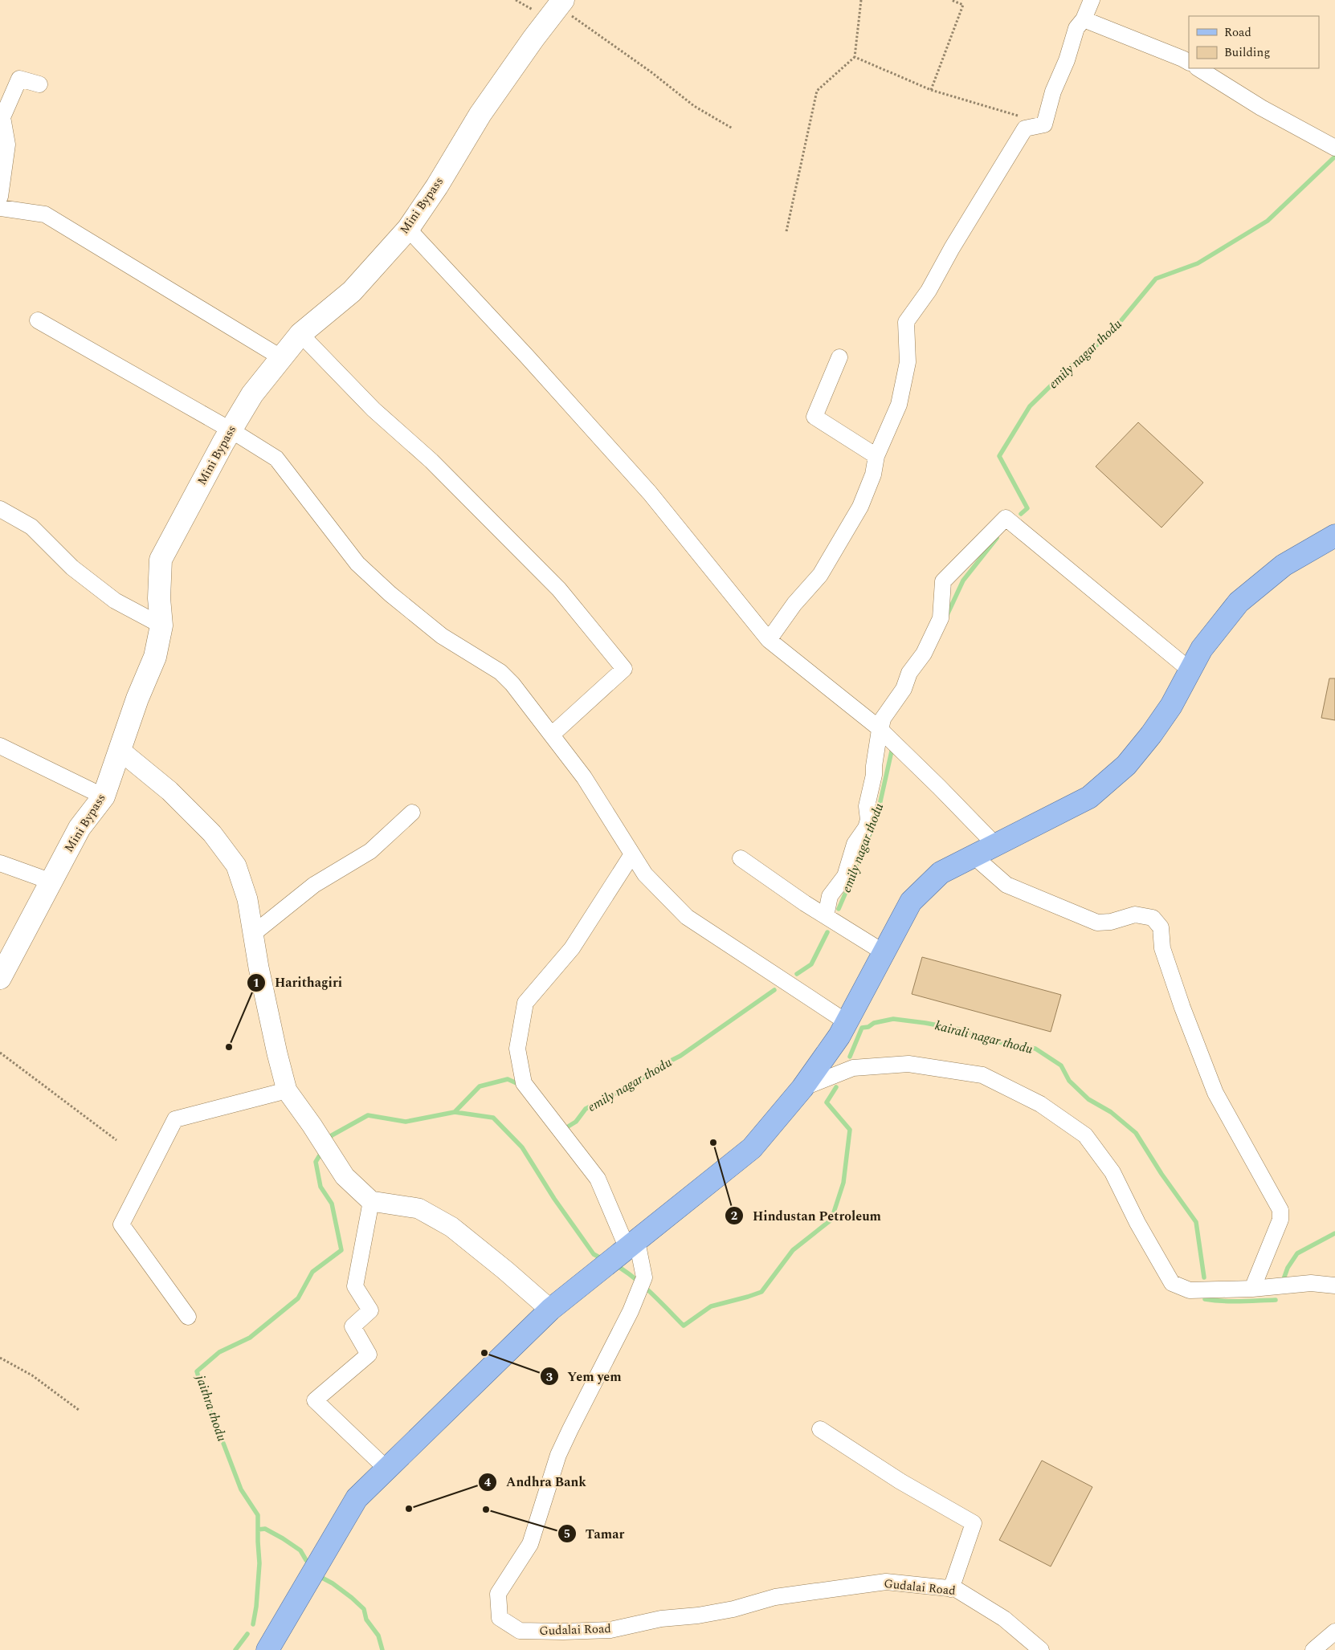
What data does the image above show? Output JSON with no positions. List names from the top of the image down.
{
  "streets": {
    "main road": ["Mini Bypass"],
    "street": ["Gudalai Road"]
  },
  "water": ["emily nagar thodu", "kairali nagar thodu", "jaithra thodu"],
  "places": [
    "Harithagiri",
    "Hindustan Petroleum",
    "Yem yem",
    "Andhra Bank",
    "Tamar"
  ],
  "legend": ["Road", "Building"]
}
